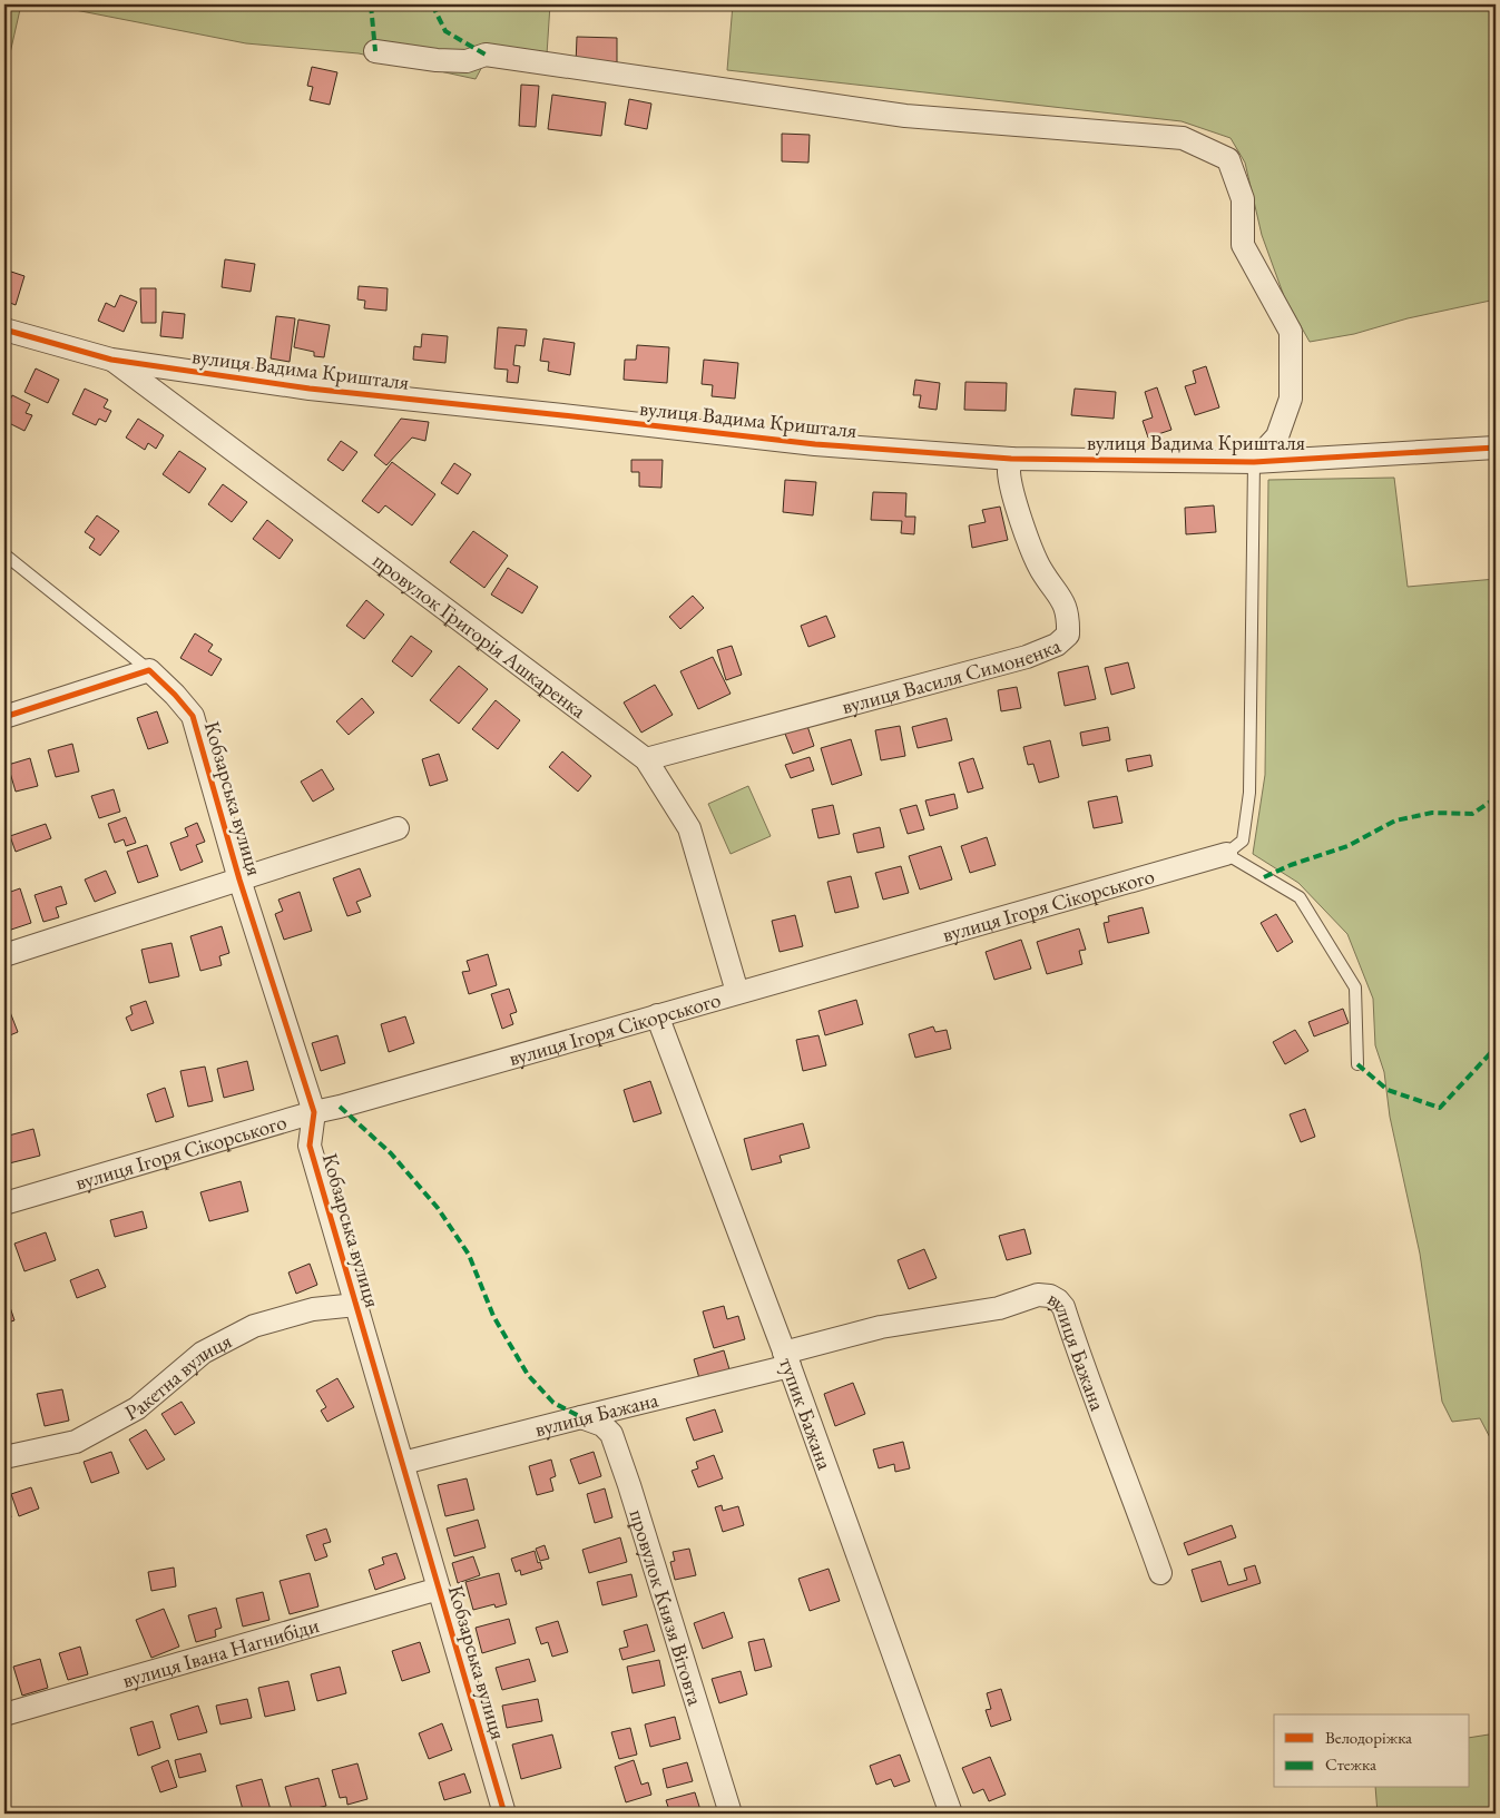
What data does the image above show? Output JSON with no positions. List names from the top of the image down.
{
  "streets": {
    "street": [
      "вулиця Вадима Кришталя",
      "провулок Григорія Ашкаренка",
      "вулиця Василя Симоненка",
      "Кобзарська вулиця",
      "вулиця Ігоря Сікорського",
      "вулиця Бажана",
      "Ракетна вулиця",
      "тупик Бажана",
      "провулок Князя Вітовта",
      "вулиця Івана Нагнибіди"
    ]
  },
  "crossings": [
    ["вулиця Вадима Кришталя", "провулок Григорія Ашкаренка"],
    ["вулиця Вадима Кришталя", "вулиця Василя Симоненка"],
    ["провулок Григорія Ашкаренка", "вулиця Василя Симоненка"],
    ["провулок Григорія Ашкаренка", "вулиця Ігоря Сікорського"],
    ["Кобзарська вулиця", "вулиця Ігоря Сікорського"],
    ["Кобзарська вулиця", "вулиця Бажана"],
    ["Кобзарська вулиця", "Ракетна вулиця"],
    ["Кобзарська вулиця", "вулиця Івана Нагнибіди"],
    ["вулиця Ігоря Сікорського", "тупик Бажана"],
    ["вулиця Бажана", "тупик Бажана"],
    ["вулиця Бажана", "провулок Князя Вітовта"]
  ],
  "legend": ["Велодоріжка", "Стежка"]
}
